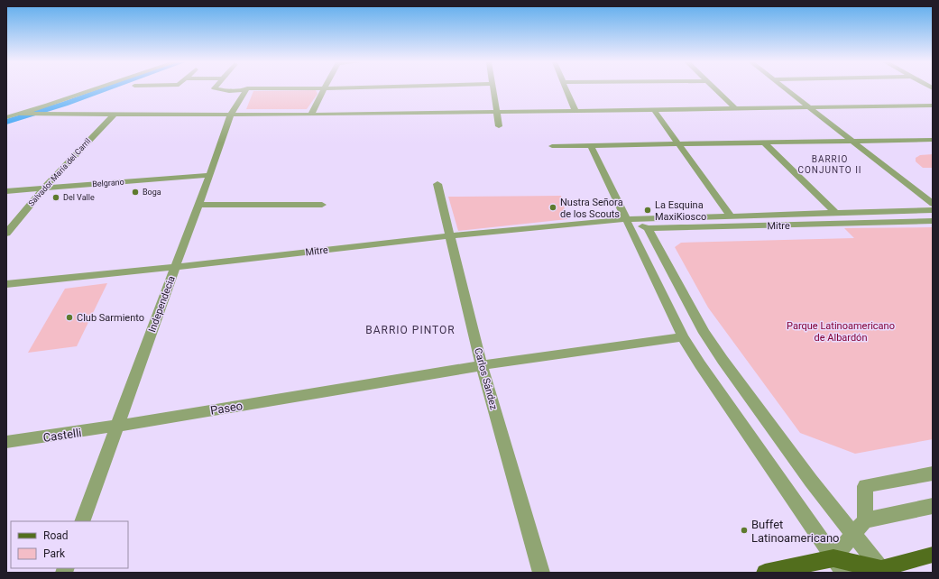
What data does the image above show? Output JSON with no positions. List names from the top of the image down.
{
  "streets": {
    "street": [
      "Salvador María del Carril",
      "Belgrano",
      "Mitre",
      "Independecia",
      "Carlos Sández",
      "Paseo",
      "Castelli"
    ]
  },
  "crossings": [
    ["Salvador María del Carril", "Belgrano"],
    ["Belgrano", "Independecia"],
    ["Mitre", "Independecia"],
    ["Mitre", "Carlos Sández"],
    ["Independecia", "Paseo"],
    ["Independecia", "Castelli"],
    ["Carlos Sández", "Paseo"],
    ["Paseo", "Castelli"]
  ],
  "districts": ["BARRIO CONJUNTO II", "BARRIO PINTOR"],
  "parks": ["Parque Latinoamericano de Albardón"],
  "places": [
    "Boga",
    "Del Valle",
    "Nustra Señora de los Scouts",
    "La Esquina MaxiKiosco",
    "Club Sarmiento",
    "Buffet Latinoamericano"
  ],
  "legend": ["Road", "Park"]
}
